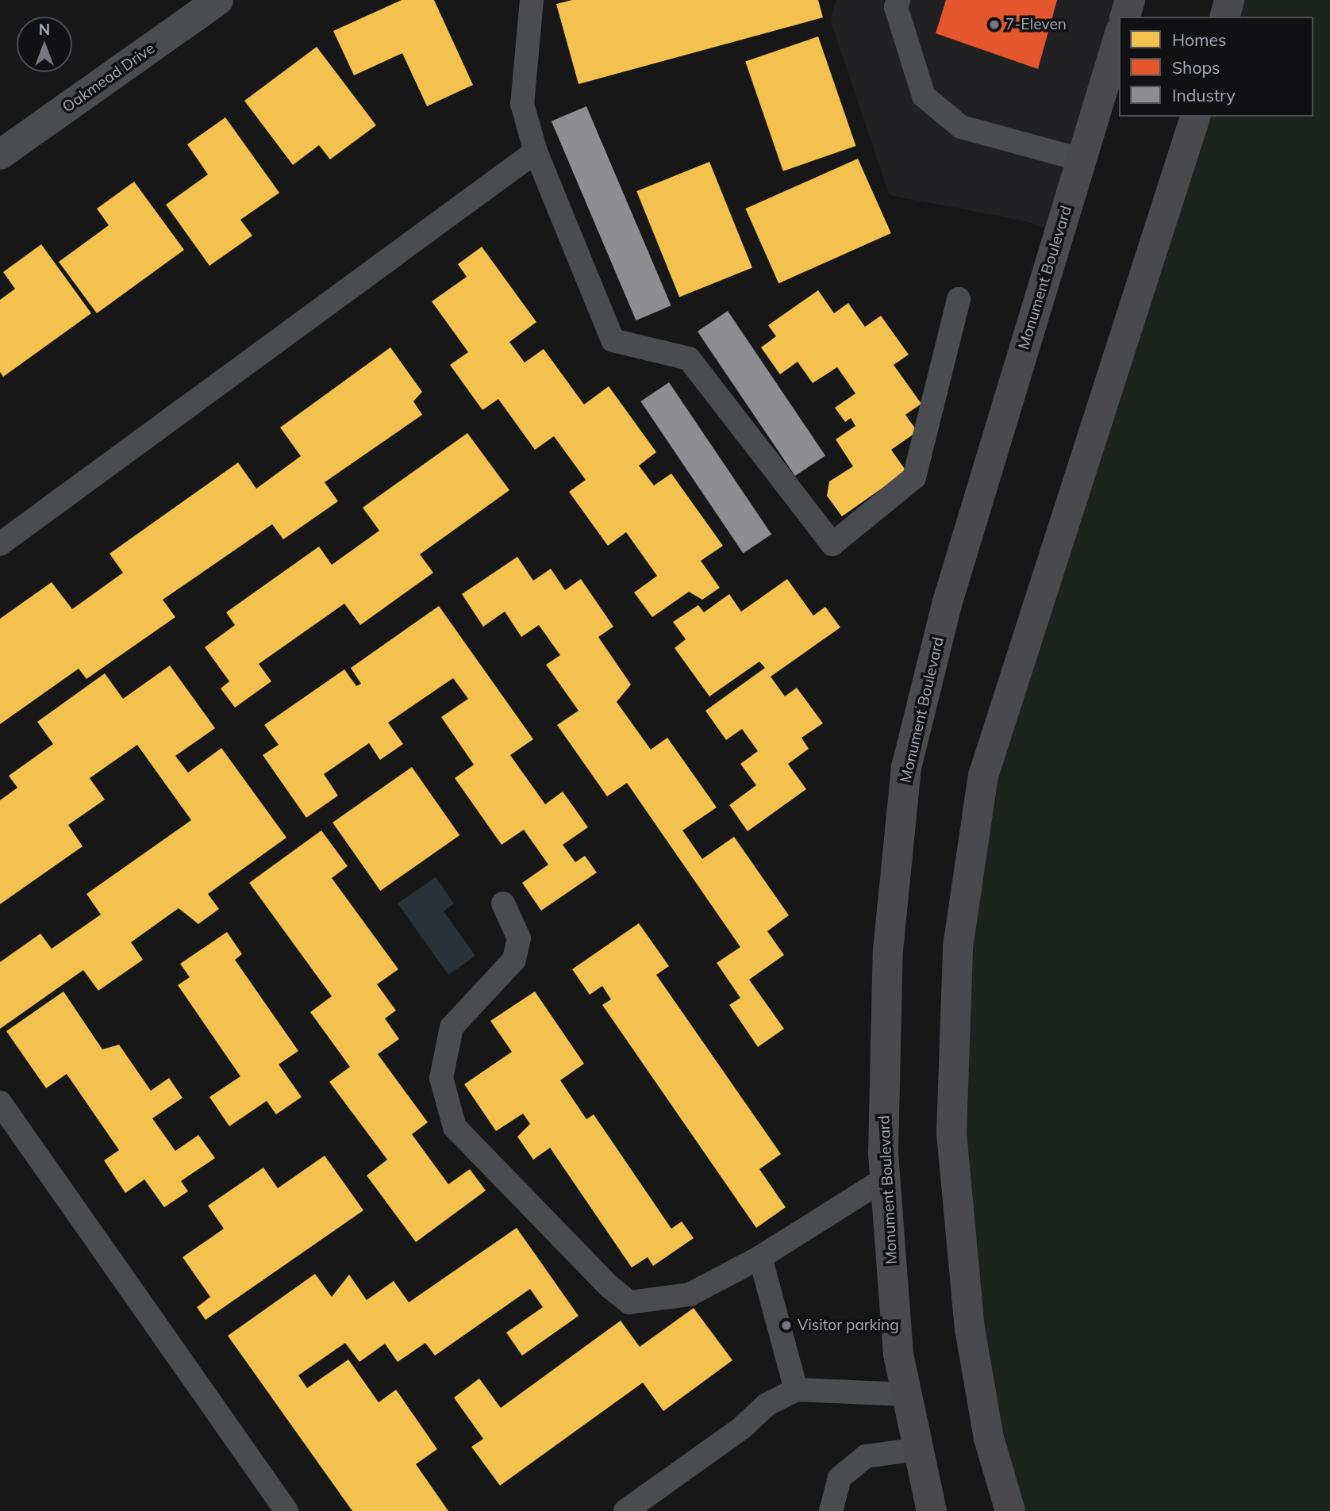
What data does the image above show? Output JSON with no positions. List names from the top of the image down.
{
  "streets": {
    "main road": ["Monument Boulevard"],
    "street": ["Oakmead Drive"]
  },
  "places": ["7-Eleven", "Visitor parking"],
  "legend": ["Homes", "Shops", "Industry"],
  "north": "top"
}
